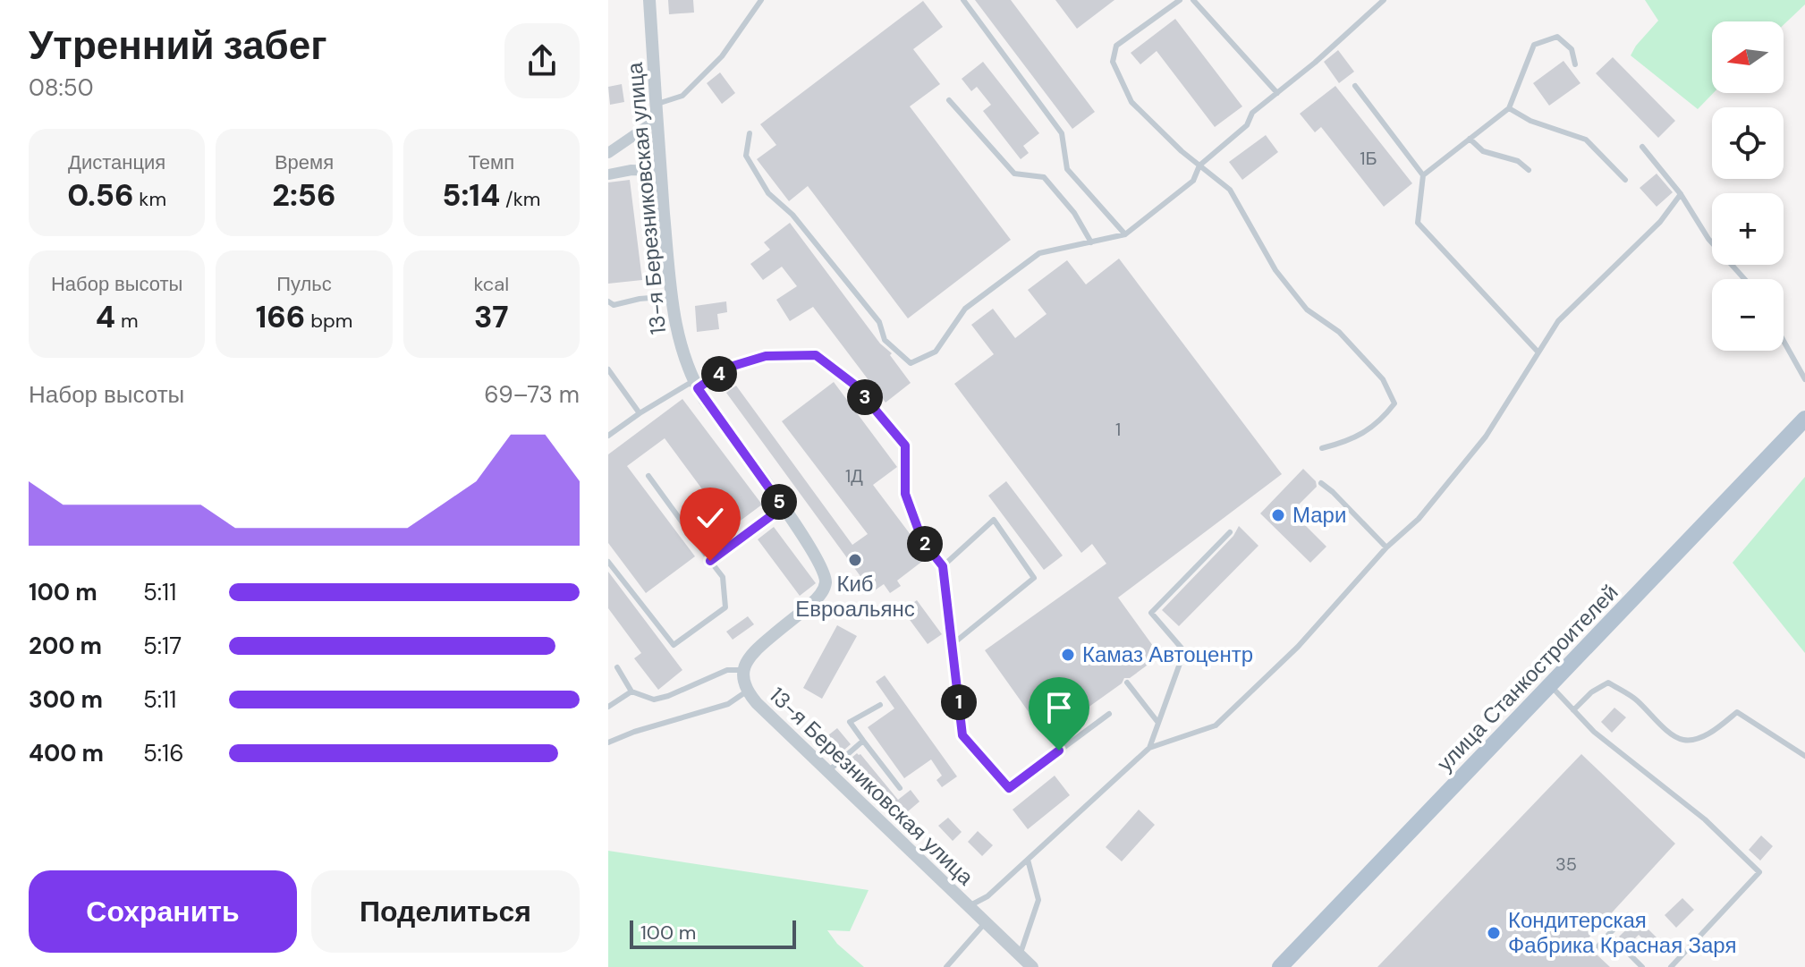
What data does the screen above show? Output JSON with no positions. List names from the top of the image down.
{
  "streets": {
    "main road": ["улица Станкостроителей"],
    "street": ["13-я Березниковская улица"]
  },
  "places": [
    "Мари",
    "Киб Евроальянс",
    "Камаз Автоцентр",
    "Кондитерская Фабрика Красная Заря"
  ],
  "house_numbers": [
    "1Б",
    "1",
    "1Д",
    "35"
  ],
  "scale_bar": "100 m",
  "north": "left",
  "page": {
    "heading": ["Утренний забег", "08:50"],
    "map_buttons": ["+", "−"],
    "stats": [
      ["Дистанция", "0.56 km"],
      ["Время", "2:56"],
      ["Темп", "5:14 /km"],
      ["Набор высоты", "4 m"],
      ["Пульс", "166 bpm"],
      ["kcal", "37"]
    ],
    "pins": [
      "4",
      "3",
      "5",
      "2",
      "1"
    ],
    "chart": ["Набор высоты", "69–73 m"],
    "list": [
      {
        "name": "100 m",
        "note": "5:11"
      },
      {
        "name": "200 m",
        "note": "5:17"
      },
      {
        "name": "300 m",
        "note": "5:11"
      },
      {
        "name": "400 m",
        "note": "5:16"
      }
    ],
    "buttons": ["Сохранить", "Поделиться"],
    "scale": "100 m"
  }
}
